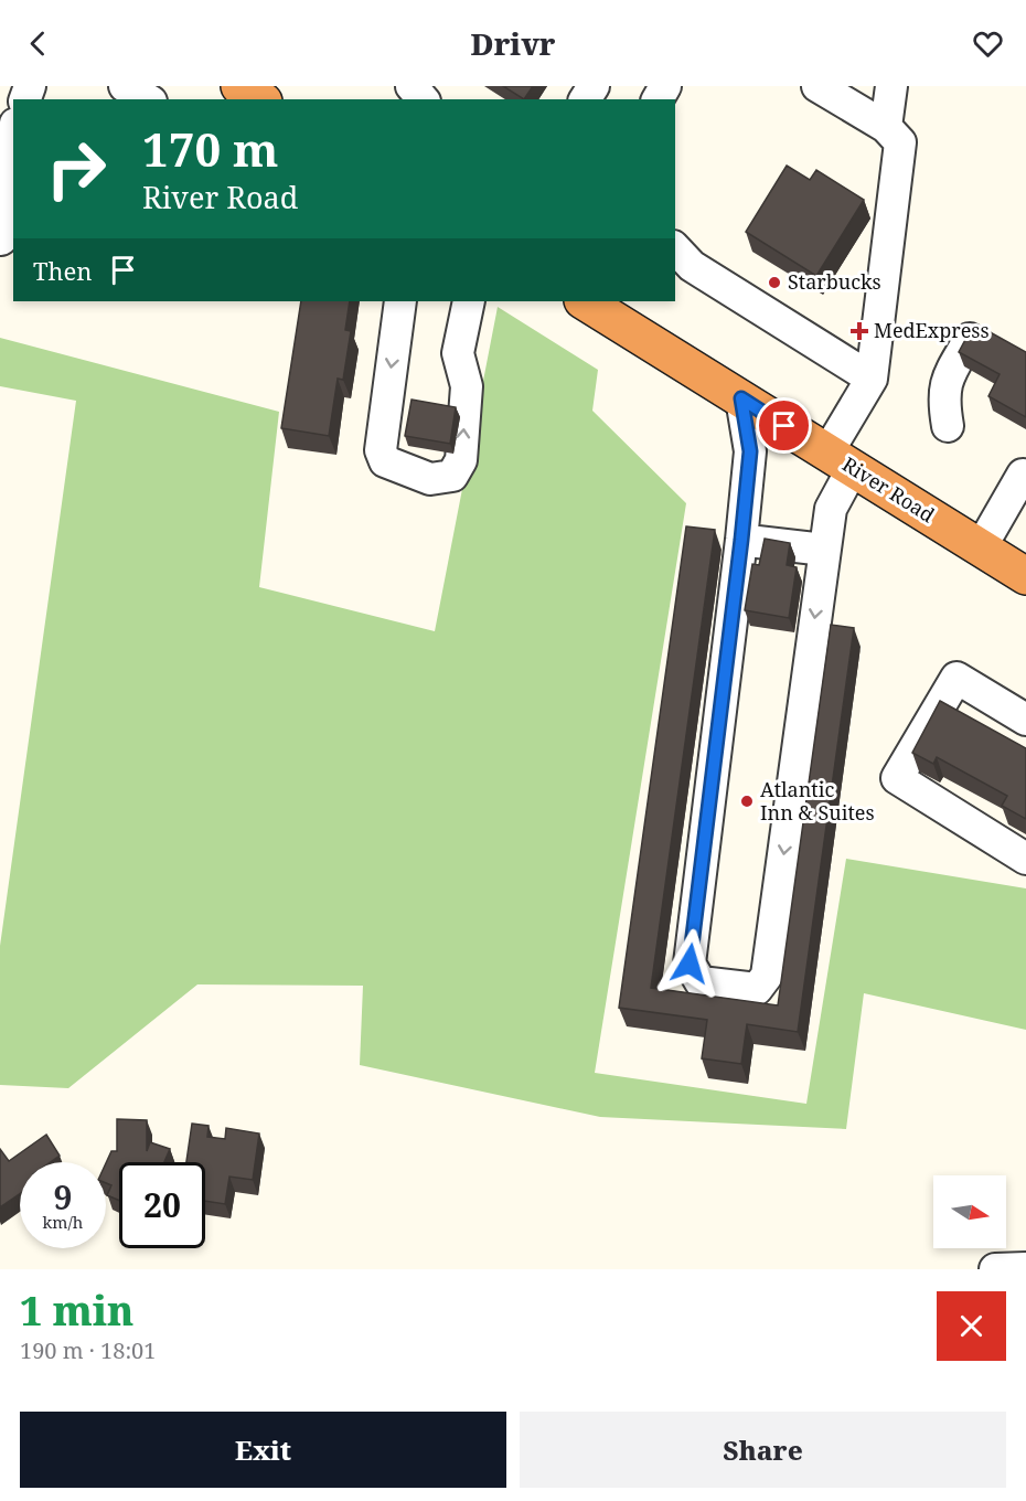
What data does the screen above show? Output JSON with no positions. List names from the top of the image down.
{
  "streets": {
    "highway": ["River Road"]
  },
  "places": {
    "other": ["Starbucks", "Atlantic Inn & Suites"],
    "health": ["MedExpress"]
  },
  "north": "right",
  "page": {
    "header": "Drivr",
    "turn": ["170 m", "River Road"],
    "then": "Then",
    "speed": "9 km/h",
    "limit": "20",
    "heading": ["1 min", "190 m · 18:01"],
    "buttons": ["Exit", "Share"]
  }
}
